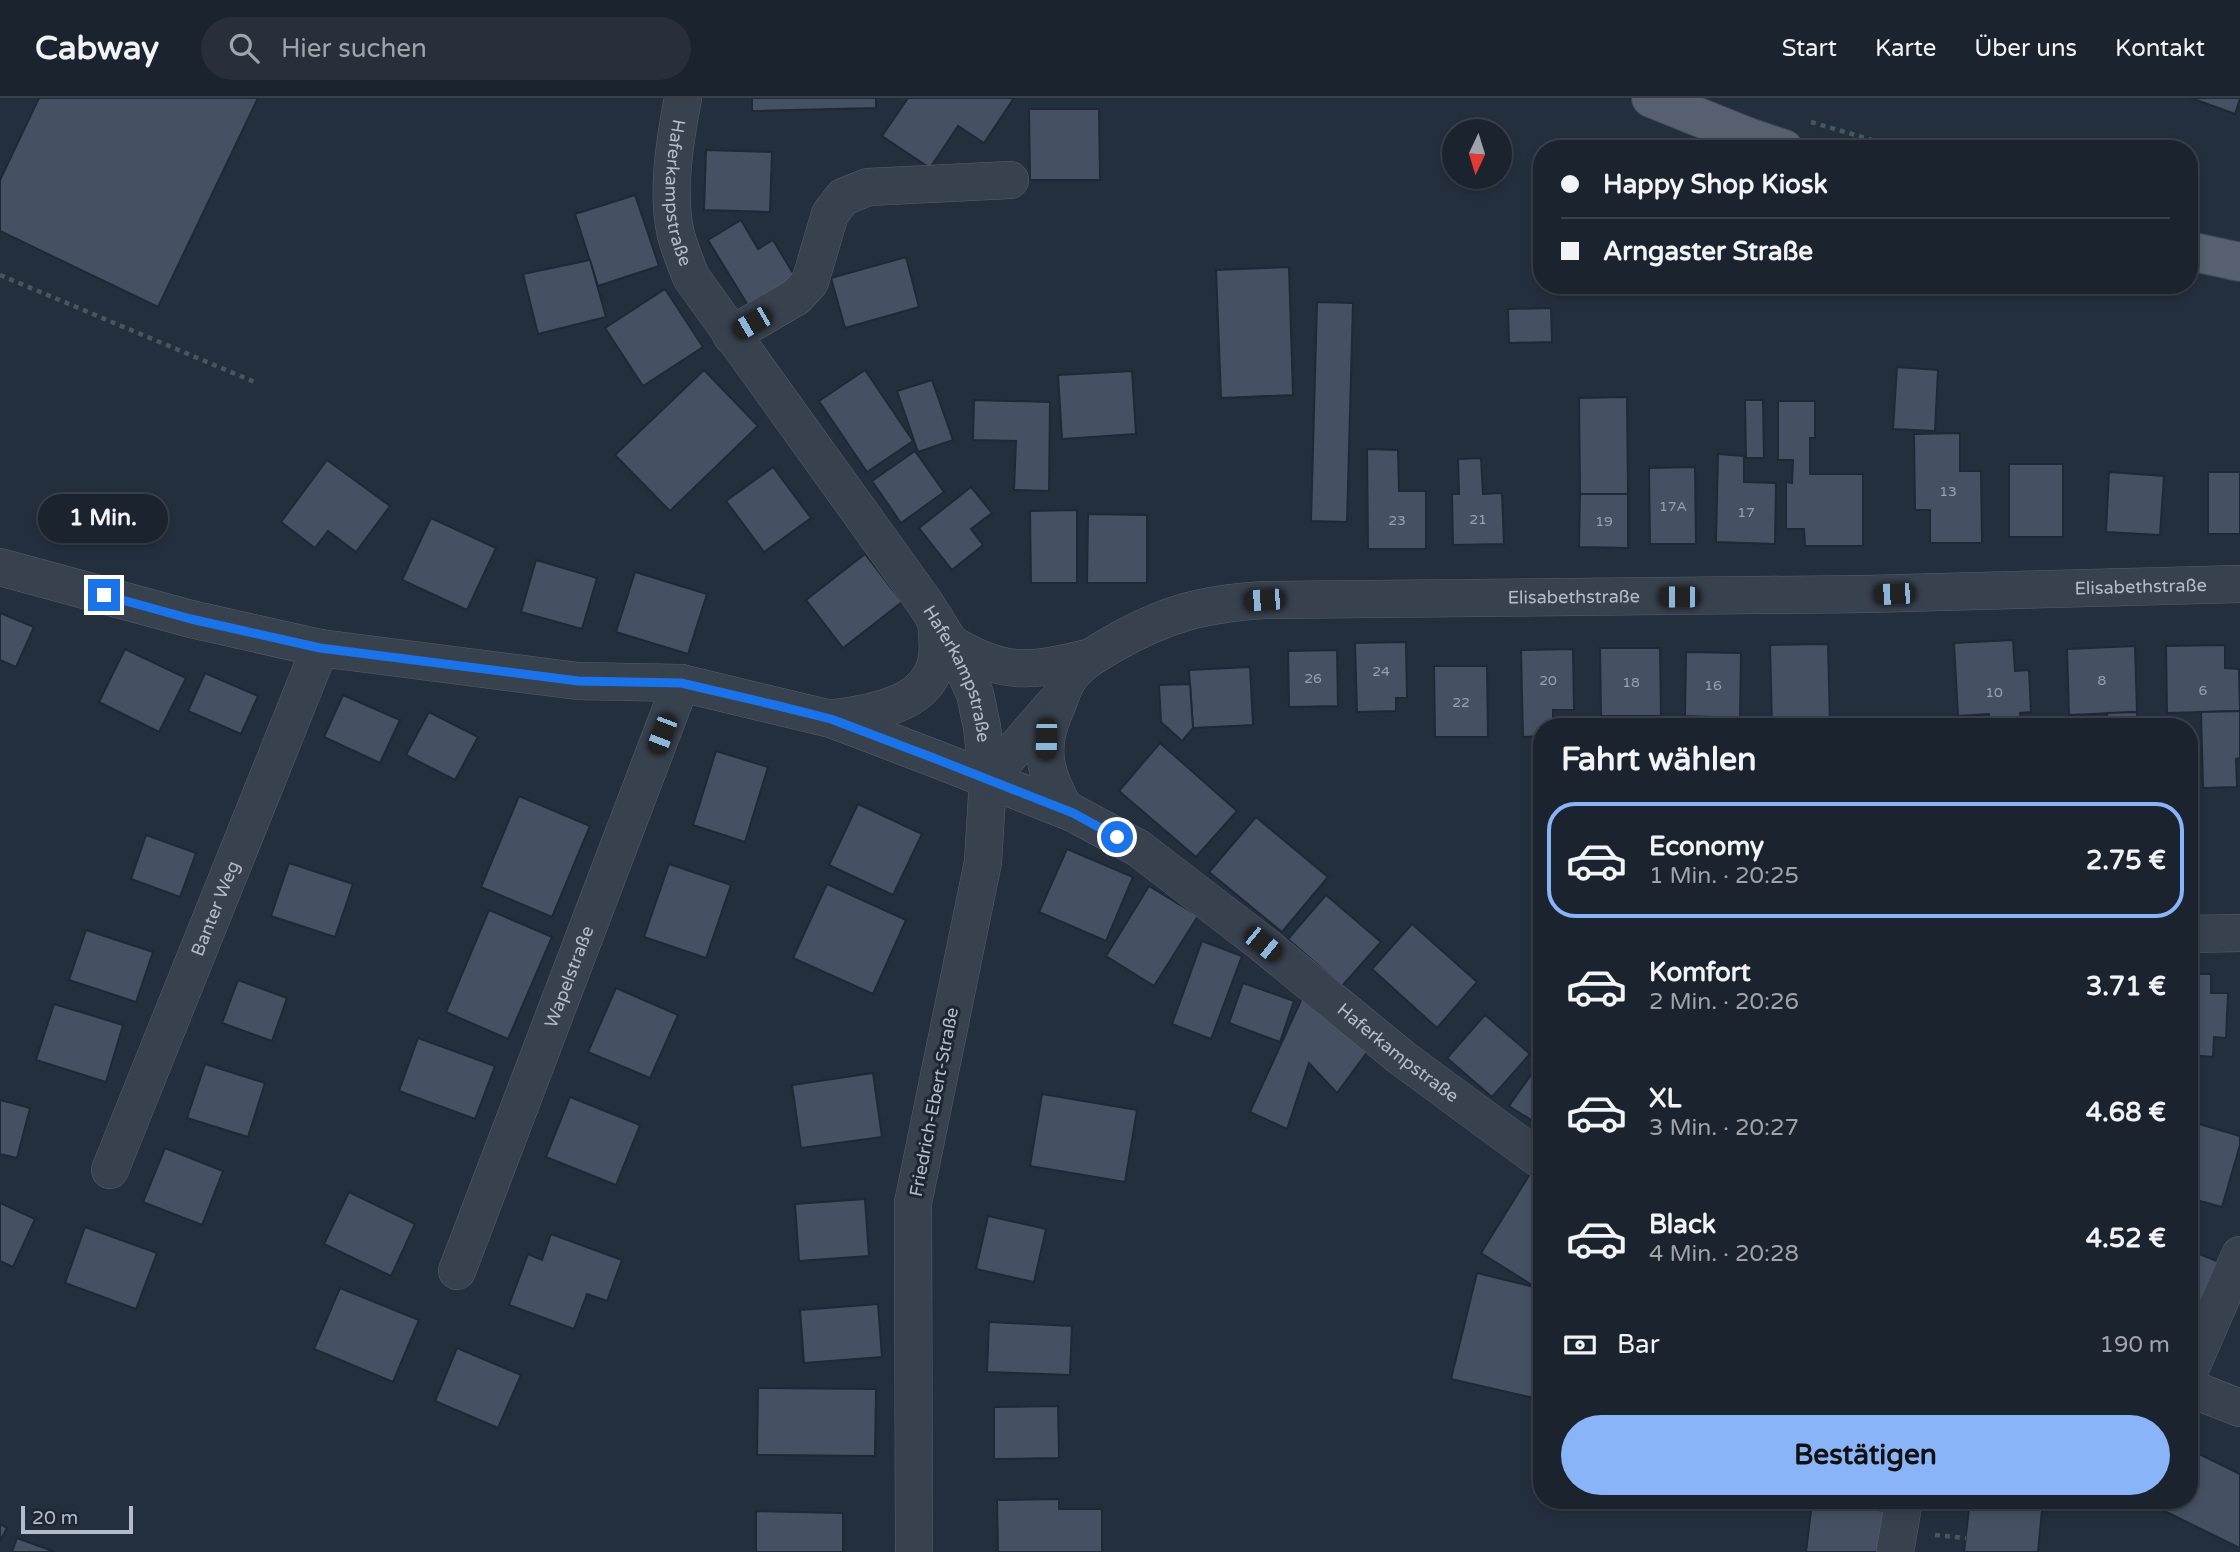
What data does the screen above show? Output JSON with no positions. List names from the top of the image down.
{
  "streets": {
    "street": [
      "Haferkampstraße",
      "Elisabethstraße",
      "Banter Weg",
      "Wapelstraße",
      "Friedrich-Ebert-Straße"
    ]
  },
  "crossings": [
    ["Haferkampstraße", "Friedrich-Ebert-Straße"]
  ],
  "house_numbers": [
    "13",
    "17A",
    "17",
    "21",
    "23",
    "19",
    "24",
    "26",
    "20",
    "8",
    "18",
    "16",
    "6",
    "10",
    "22"
  ],
  "scale_bar": "20 m",
  "north": "bottom",
  "page": {
    "header": "Cabway",
    "search": "Hier suchen",
    "nav": [
      "Start",
      "Karte",
      "Über uns",
      "Kontakt"
    ],
    "banner": ["Happy Shop Kiosk", "Arngaster Straße"],
    "bubble": "1 Min.",
    "heading": "Fahrt wählen",
    "list": [
      {
        "name": "Economy",
        "note": "1 Min. · 20:25",
        "value": "2.75 €"
      },
      {
        "name": "Komfort",
        "note": "2 Min. · 20:26",
        "value": "3.71 €"
      },
      {
        "name": "XL",
        "note": "3 Min. · 20:27",
        "value": "4.68 €"
      },
      {
        "name": "Black",
        "note": "4 Min. · 20:28",
        "value": "4.52 €"
      }
    ],
    "pay": ["Bar", "190 m"],
    "buttons": "Bestätigen",
    "scale": "20 m"
  }
}
